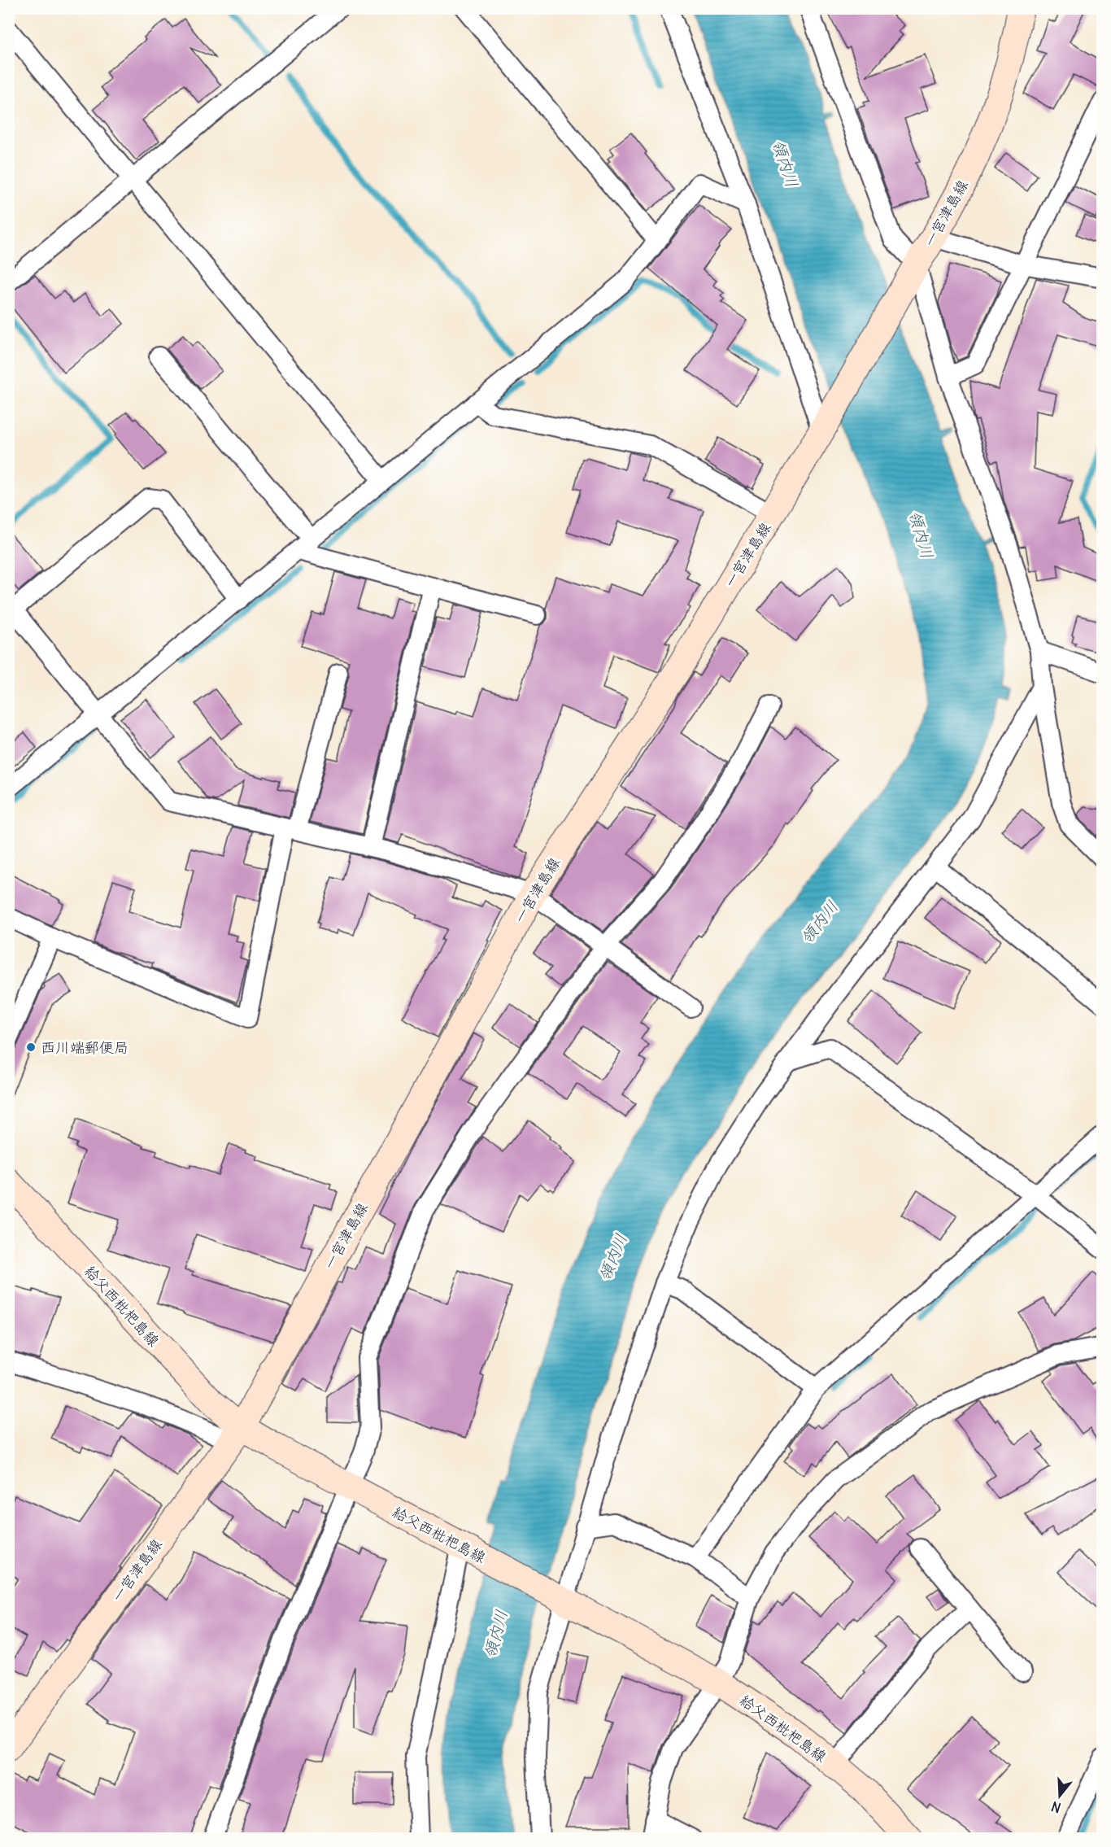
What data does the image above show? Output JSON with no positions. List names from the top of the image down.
{
  "streets": {
    "main road": ["一宮津島線", "給父西枇杷島線"]
  },
  "crossings": [
    ["一宮津島線", "給父西枇杷島線"]
  ],
  "water": ["領内川"],
  "places": ["西川端郵便局"],
  "north": "bottom"
}
